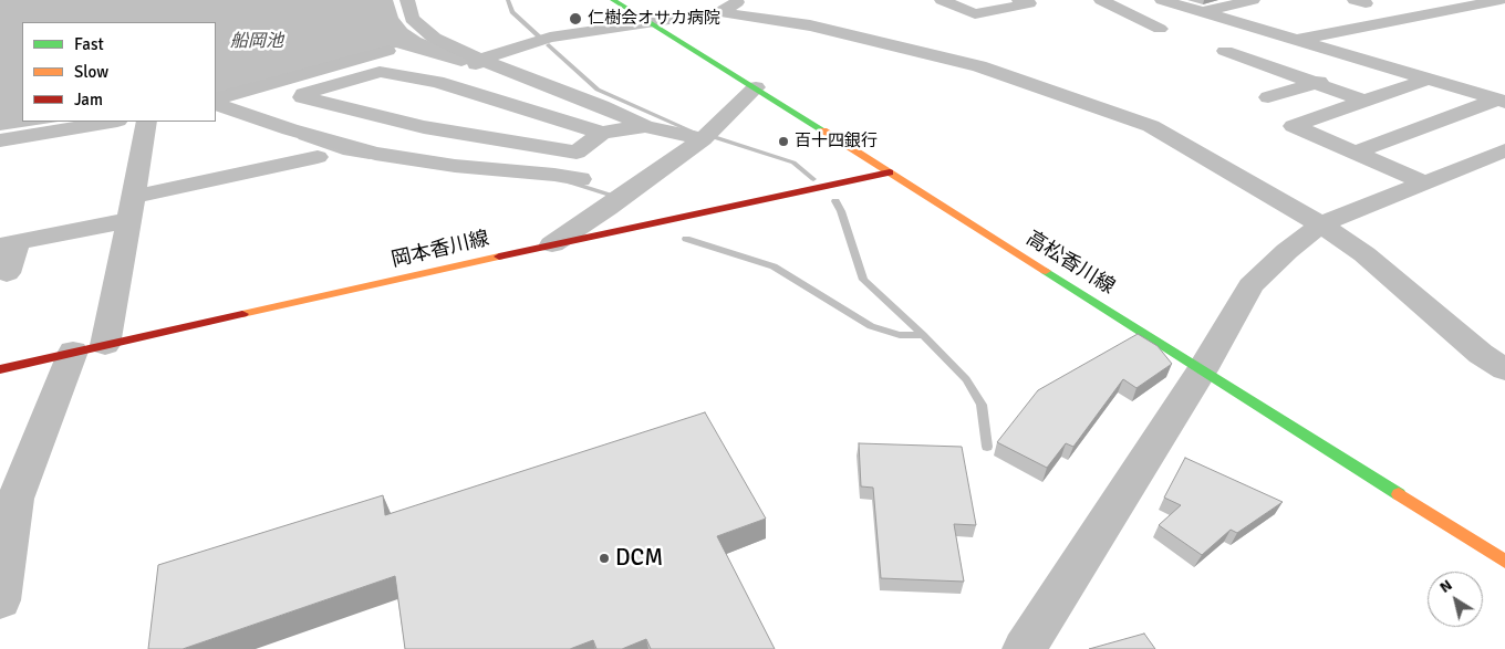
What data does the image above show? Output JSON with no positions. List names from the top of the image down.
{
  "streets": {
    "main road": ["岡本香川線", "高松香川線"]
  },
  "crossings": [
    ["岡本香川線", "高松香川線"]
  ],
  "water": ["船岡池"],
  "places": ["仁樹会オサカ病院", "百十四銀行", "DCM"],
  "legend": ["Fast", "Slow", "Jam"],
  "north": "top left"
}
